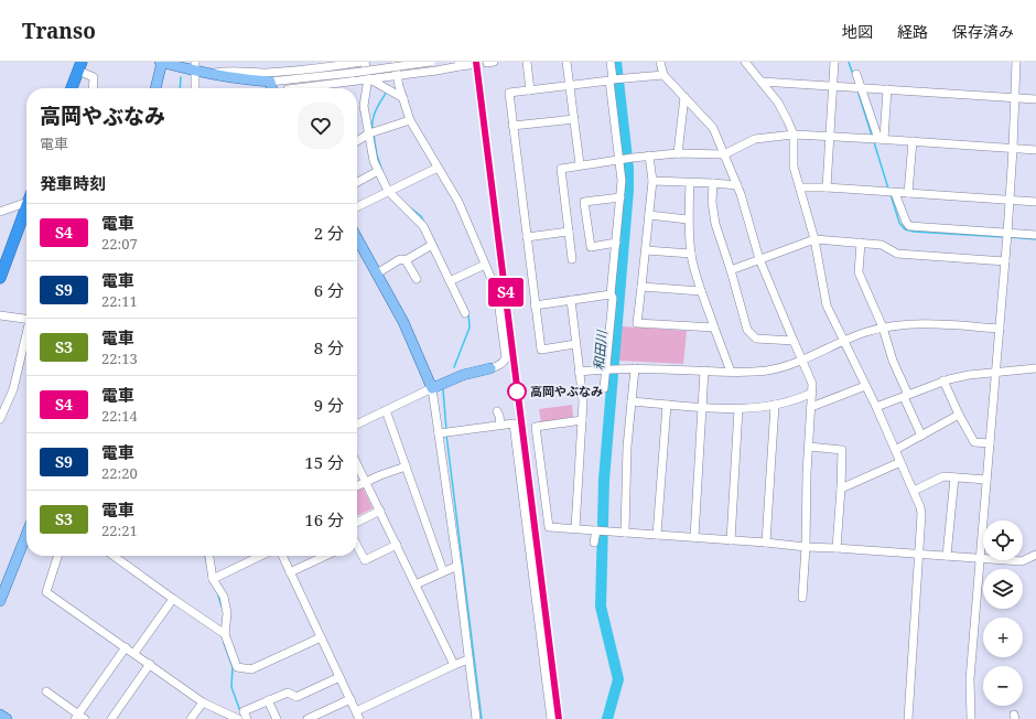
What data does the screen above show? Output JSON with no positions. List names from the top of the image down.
{
  "water": ["和田川"],
  "places": ["高岡やぶなみ"],
  "page": {
    "header": "Transo",
    "nav": ["地図", "経路", "保存済み"],
    "on_map": "S4",
    "heading": [
      ["高岡やぶなみ", "電車"],
      "発車時刻"
    ],
    "list": [
      {
        "mark": "S4",
        "name": "電車",
        "note": "22:07",
        "value": "2 分"
      },
      {
        "mark": "S9",
        "name": "電車",
        "note": "22:11",
        "value": "6 分"
      },
      {
        "mark": "S3",
        "name": "電車",
        "note": "22:13",
        "value": "8 分"
      },
      {
        "mark": "S4",
        "name": "電車",
        "note": "22:14",
        "value": "9 分"
      },
      {
        "mark": "S9",
        "name": "電車",
        "note": "22:20",
        "value": "15 分"
      },
      {
        "mark": "S3",
        "name": "電車",
        "note": "22:21",
        "value": "16 分"
      }
    ],
    "map_buttons": ["+", "−"]
  }
}
